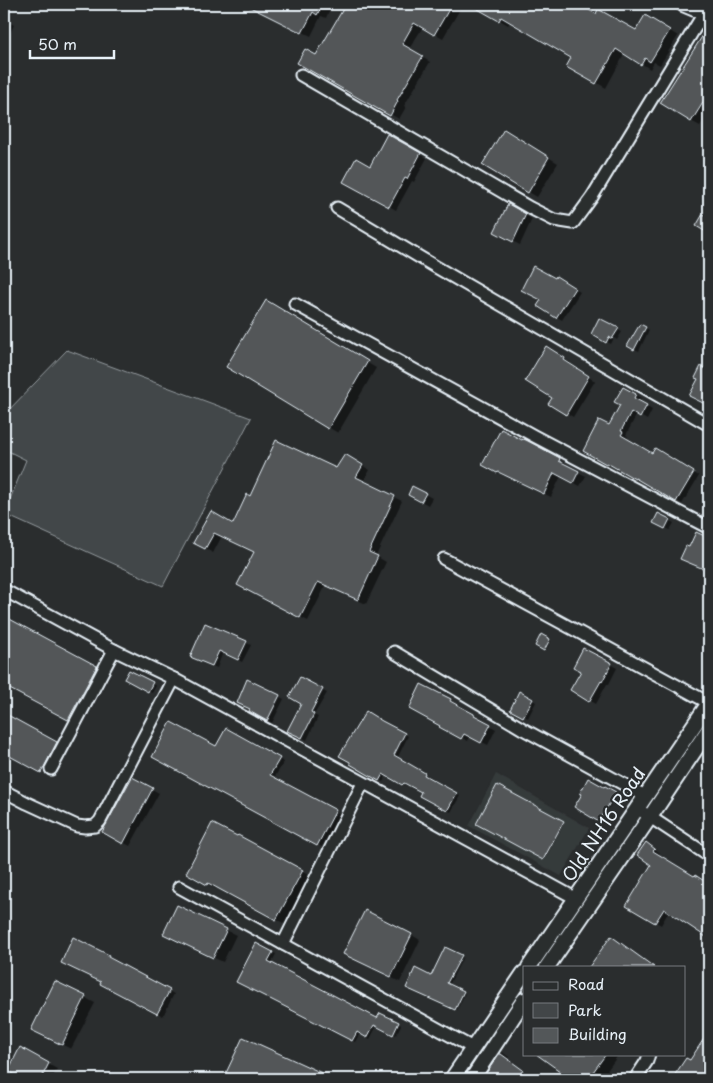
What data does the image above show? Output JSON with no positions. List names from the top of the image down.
{
  "streets": {
    "main road": ["Old NH16 Road"]
  },
  "legend": ["Road", "Park", "Building"],
  "scale_bar": "50 m"
}
